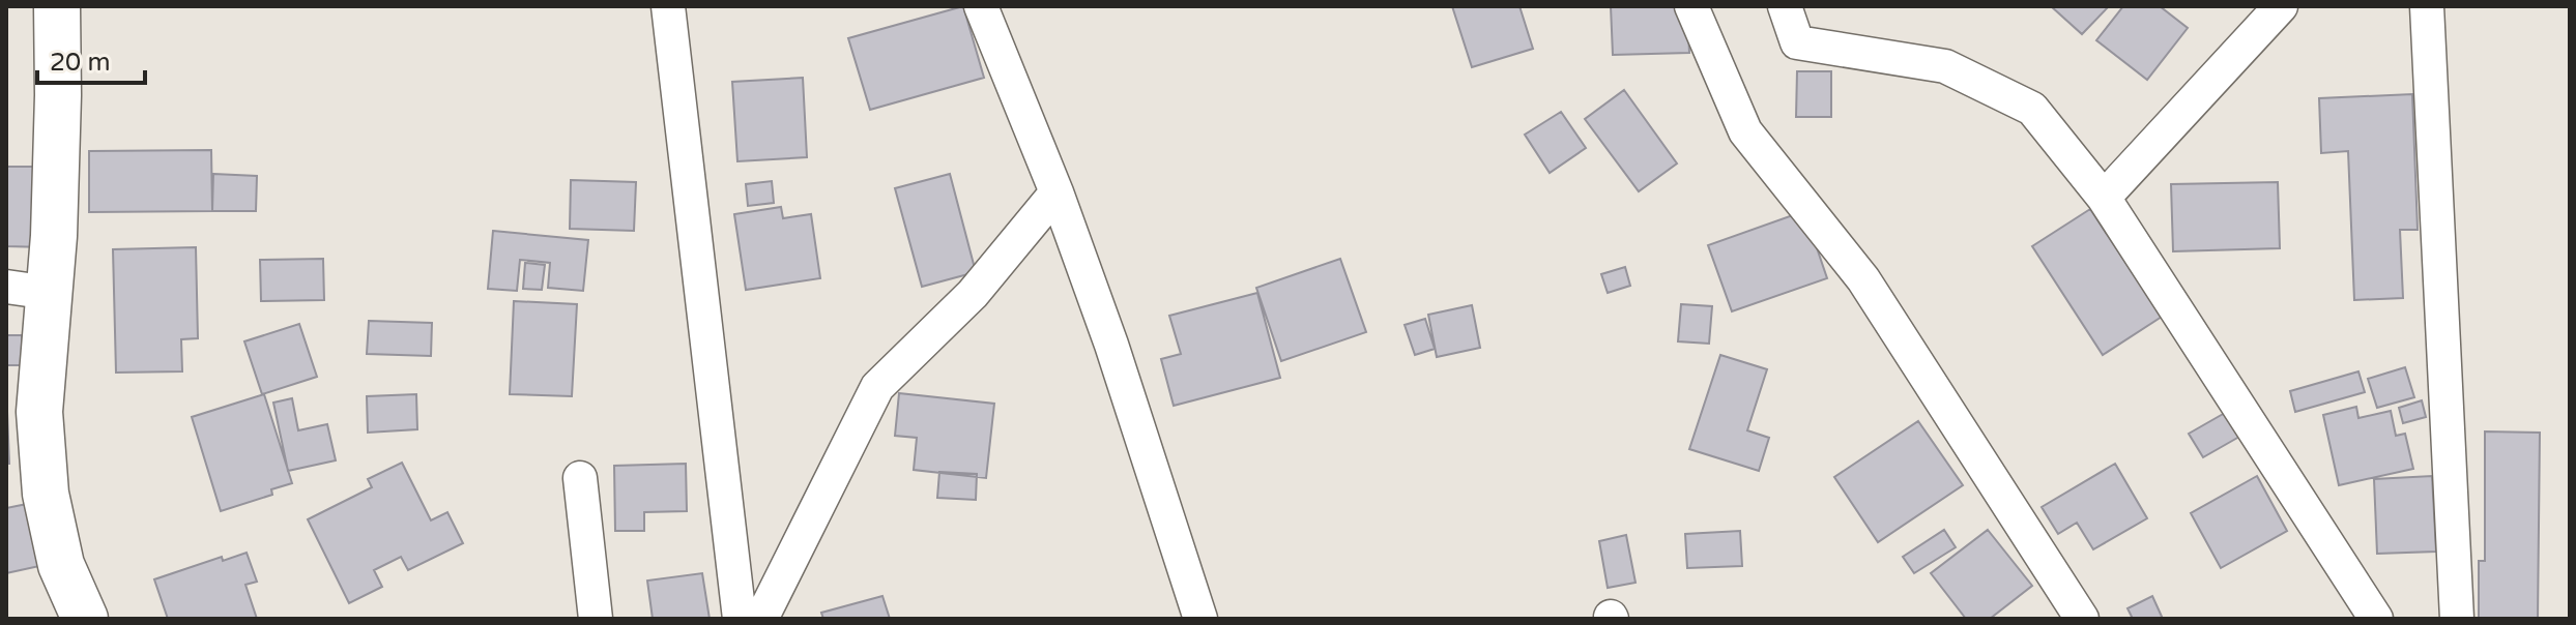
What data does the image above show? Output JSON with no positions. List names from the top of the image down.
{
  "scale_bar": "20 m"
}
